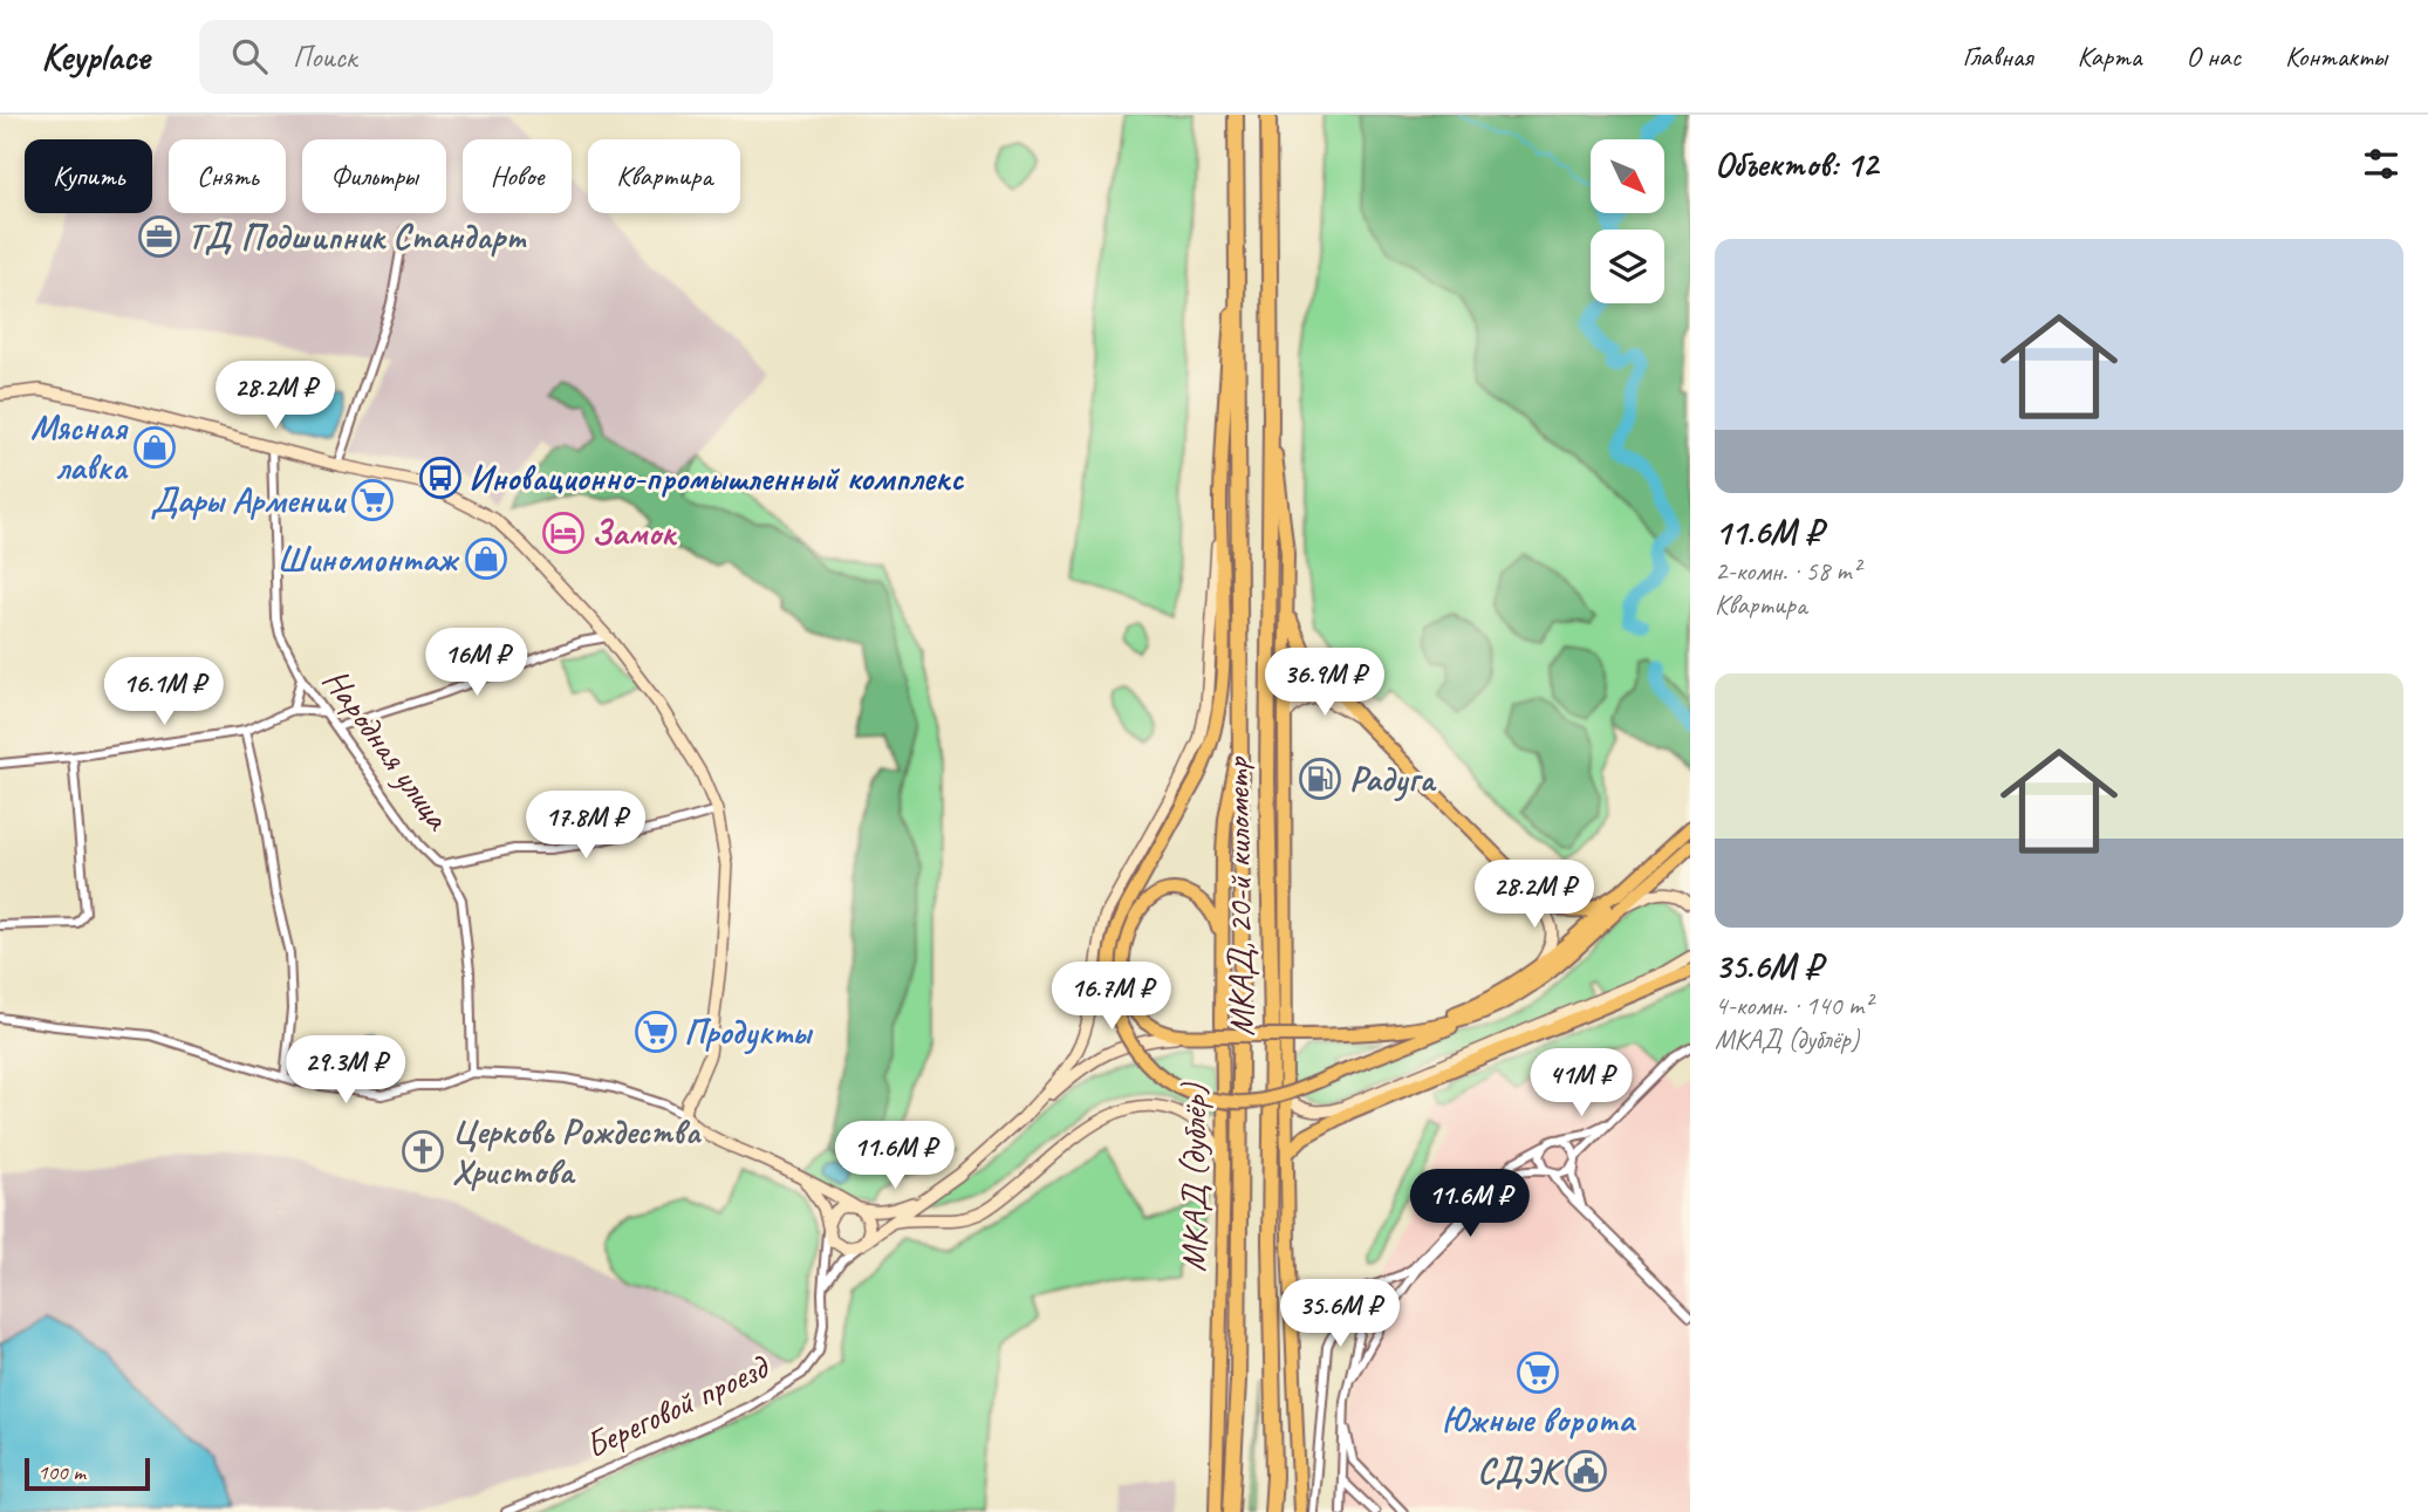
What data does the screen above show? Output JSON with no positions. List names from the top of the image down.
{
  "streets": {
    "highway": ["МКАД, 20-й километр"],
    "main road": ["МКАД (дублёр)"],
    "street": ["Народная улица", "Береговой проезд"]
  },
  "crossings": [
    ["МКАД, 20-й километр", "МКАД (дублёр)"]
  ],
  "places": {
    "office": ["ТД Подшипник Стандарт"],
    "shop": ["Мясная лавка", "Шиномонтаж"],
    "bus stop": ["Иновационно-промышленный комплекс"],
    "supermarket": ["Дары Армении", "Продукты", "Южные ворота"],
    "hotel": ["Замок"],
    "fuel station": ["Радуга"],
    "church": ["Церковь Рождества Христова"],
    "public building": ["СДЭК"]
  },
  "scale_bar": "100 m",
  "north": "bottom right",
  "page": {
    "header": "Keyplace",
    "search": "Поиск",
    "nav": [
      "Главная",
      "Карта",
      "О нас",
      "Контакты"
    ],
    "heading": "Объектов: 12",
    "chip": [
      "Купить",
      "Снять",
      "Фильтры",
      "Новое",
      "Квартира"
    ],
    "list": [
      {
        "name": "11.6M ₽",
        "note": "2-комн. · 58 m² · Квартира"
      },
      {
        "name": "35.6M ₽",
        "note": "4-комн. · 140 m² · МКАД (дублёр)"
      }
    ],
    "price": [
      "28.2M ₽",
      "16M ₽",
      "36.9M ₽",
      "16.1M ₽",
      "17.8M ₽",
      "28.2M ₽",
      "16.7M ₽",
      "29.3M ₽",
      "41M ₽",
      "11.6M ₽",
      "11.6M ₽",
      "35.6M ₽"
    ],
    "scale": "100 m"
  }
}
